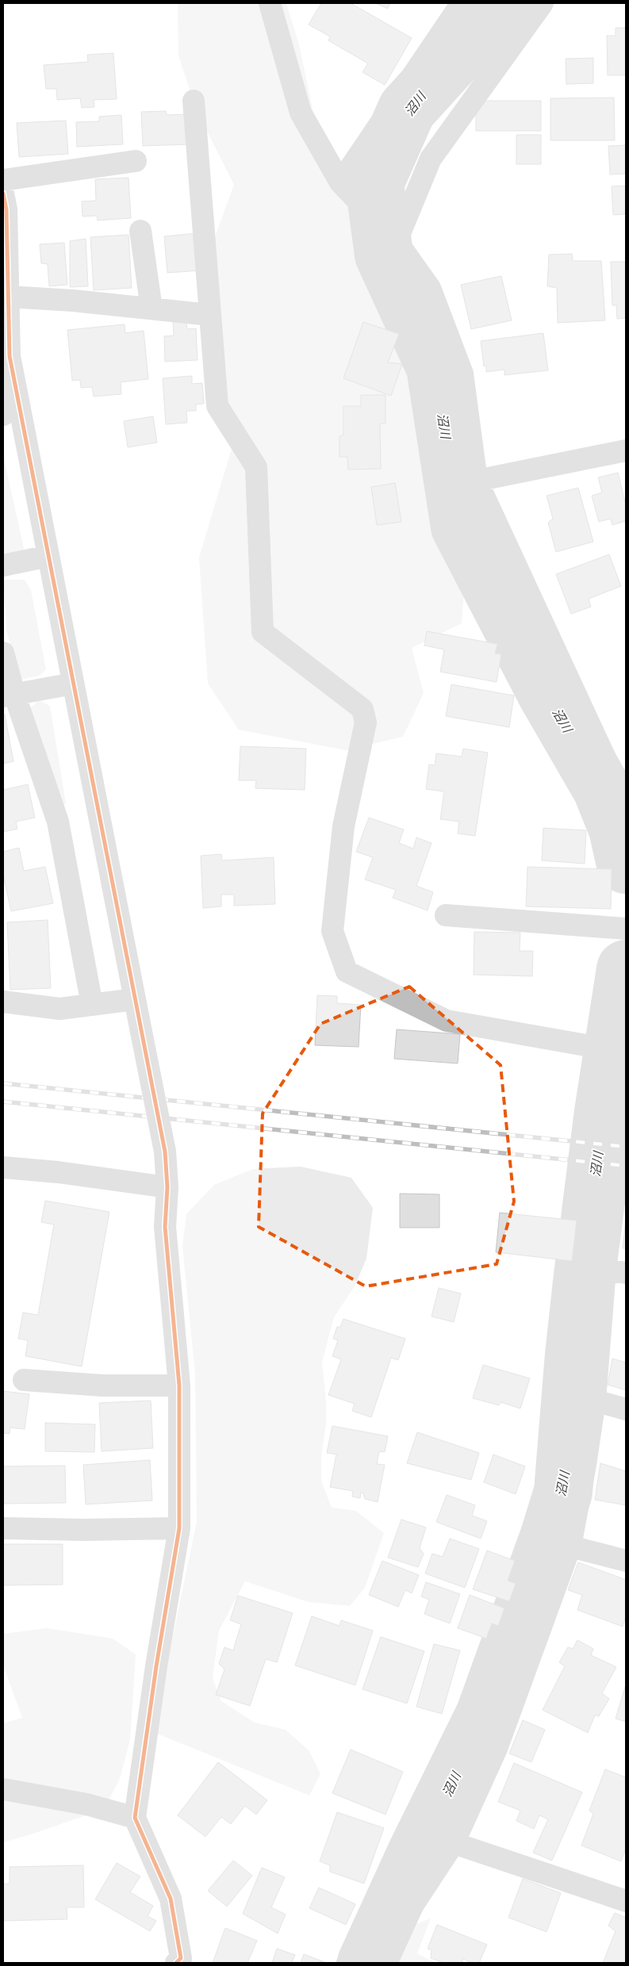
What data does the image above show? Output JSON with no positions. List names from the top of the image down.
{
  "water": ["沼川"]
}
